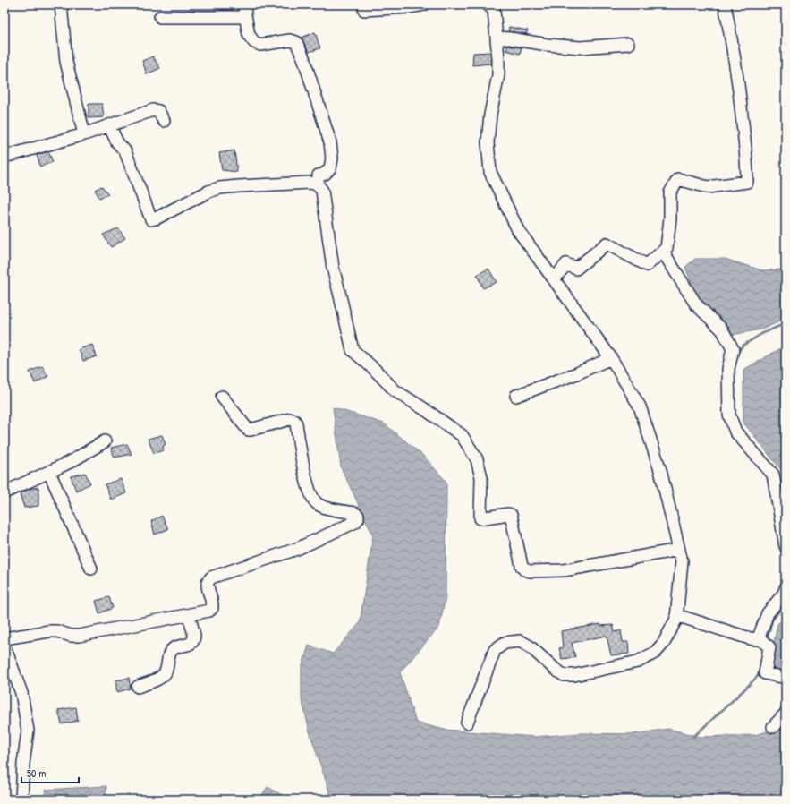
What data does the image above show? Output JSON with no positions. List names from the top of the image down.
{
  "scale_bar": "50 m"
}
